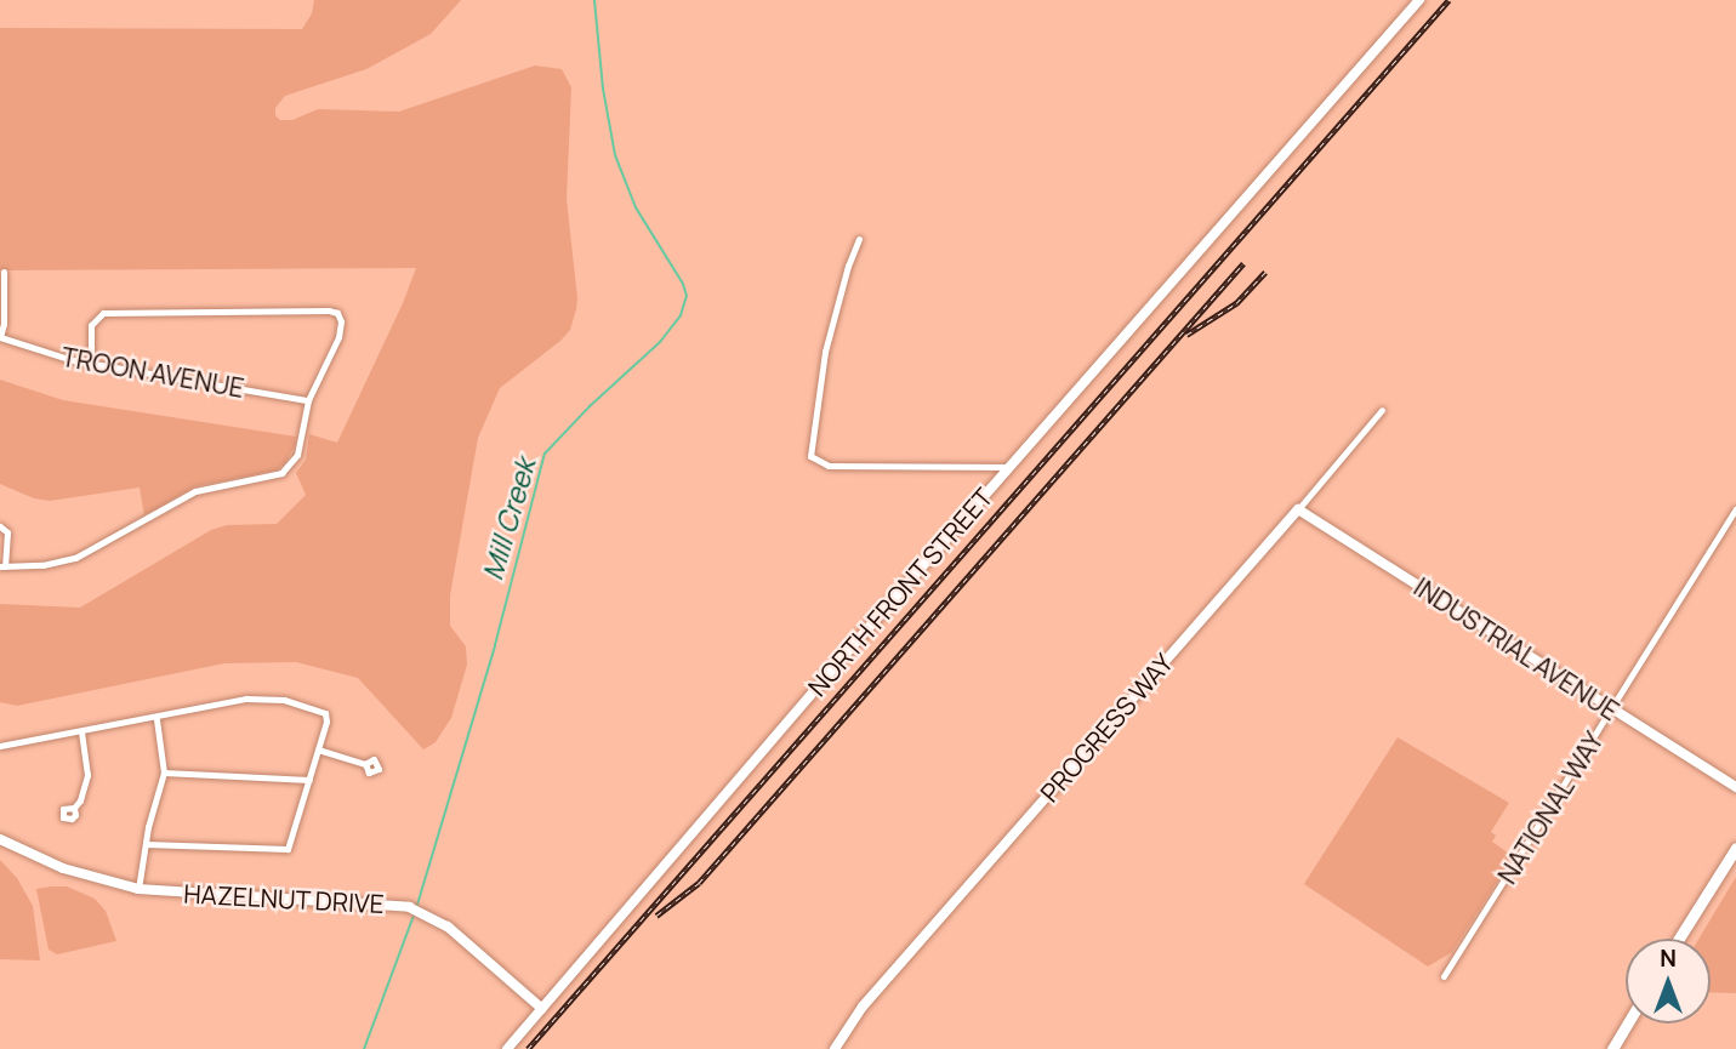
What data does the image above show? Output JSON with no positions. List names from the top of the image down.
{
  "streets": {
    "street": [
      "TROON AVENUE",
      "NORTH FRONT STREET",
      "INDUSTRIAL AVENUE",
      "PROGRESS WAY",
      "NATIONAL WAY",
      "HAZELNUT DRIVE"
    ]
  },
  "crossings": [
    ["NORTH FRONT STREET", "HAZELNUT DRIVE"],
    ["INDUSTRIAL AVENUE", "PROGRESS WAY"],
    ["INDUSTRIAL AVENUE", "NATIONAL WAY"]
  ],
  "water": ["Mill Creek"],
  "north": "top"
}
